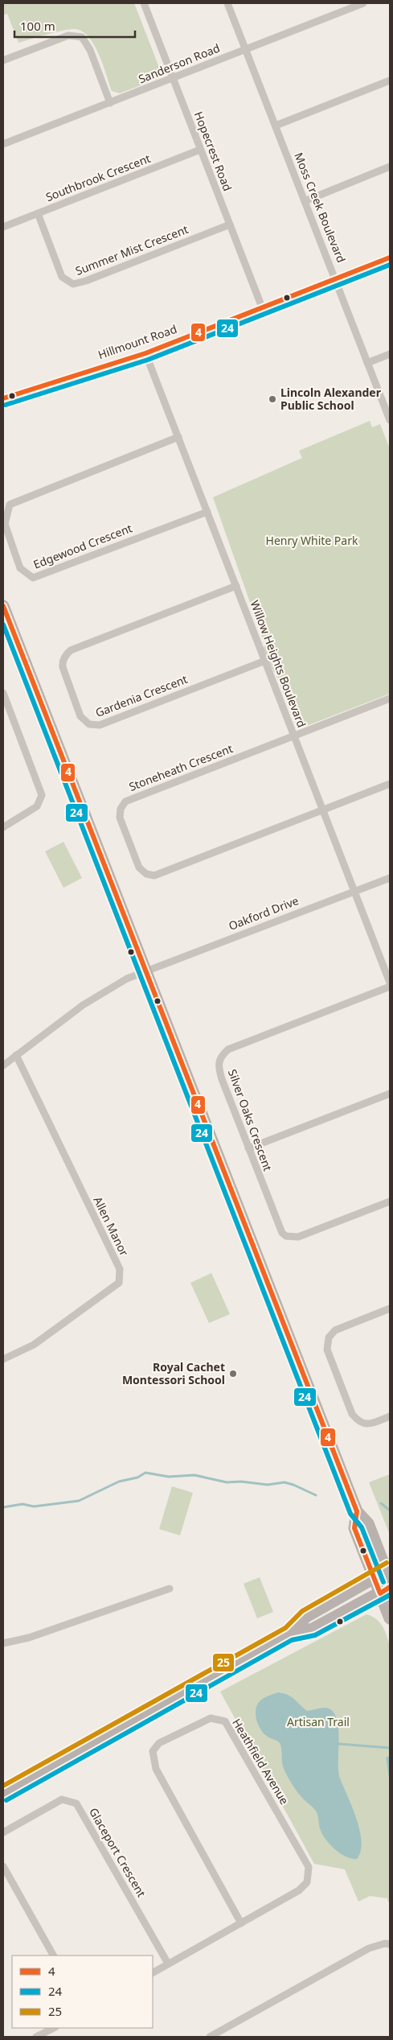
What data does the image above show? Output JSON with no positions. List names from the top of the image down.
{
  "streets": {
    "street": [
      "Sanderson Road",
      "Hopecrest Road",
      "Southbrook Crescent",
      "Moss Creek Boulevard",
      "Summer Mist Crescent",
      "Hillmount Road",
      "Edgewood Crescent",
      "Willow Heights Boulevard",
      "Gardenia Crescent",
      "Stoneheath Crescent",
      "Oakford Drive",
      "Silver Oaks Crescent",
      "Allen Manor",
      "Heathfield Avenue",
      "Glaceport Crescent"
    ]
  },
  "crossings": [
    ["Sanderson Road", "Hopecrest Road"],
    ["Sanderson Road", "Moss Creek Boulevard"],
    ["Hopecrest Road", "Southbrook Crescent"],
    ["Hopecrest Road", "Summer Mist Crescent"],
    ["Hopecrest Road", "Hillmount Road"],
    ["Southbrook Crescent", "Summer Mist Crescent"],
    ["Moss Creek Boulevard", "Hillmount Road"],
    ["Hillmount Road", "Willow Heights Boulevard"],
    ["Edgewood Crescent", "Willow Heights Boulevard"],
    ["Willow Heights Boulevard", "Gardenia Crescent"],
    ["Willow Heights Boulevard", "Stoneheath Crescent"],
    ["Willow Heights Boulevard", "Oakford Drive"],
    ["Oakford Drive", "Allen Manor"],
    ["Heathfield Avenue", "Glaceport Crescent"]
  ],
  "parks": ["Henry White Park", "Artisan Trail"],
  "places": ["Lincoln Alexander Public School", "Royal Cachet Montessori School"],
  "lines": ["transit line 4", "transit line 24", "transit line 25"],
  "legend": ["4", "24", "25"],
  "scale_bar": "100 m"
}
